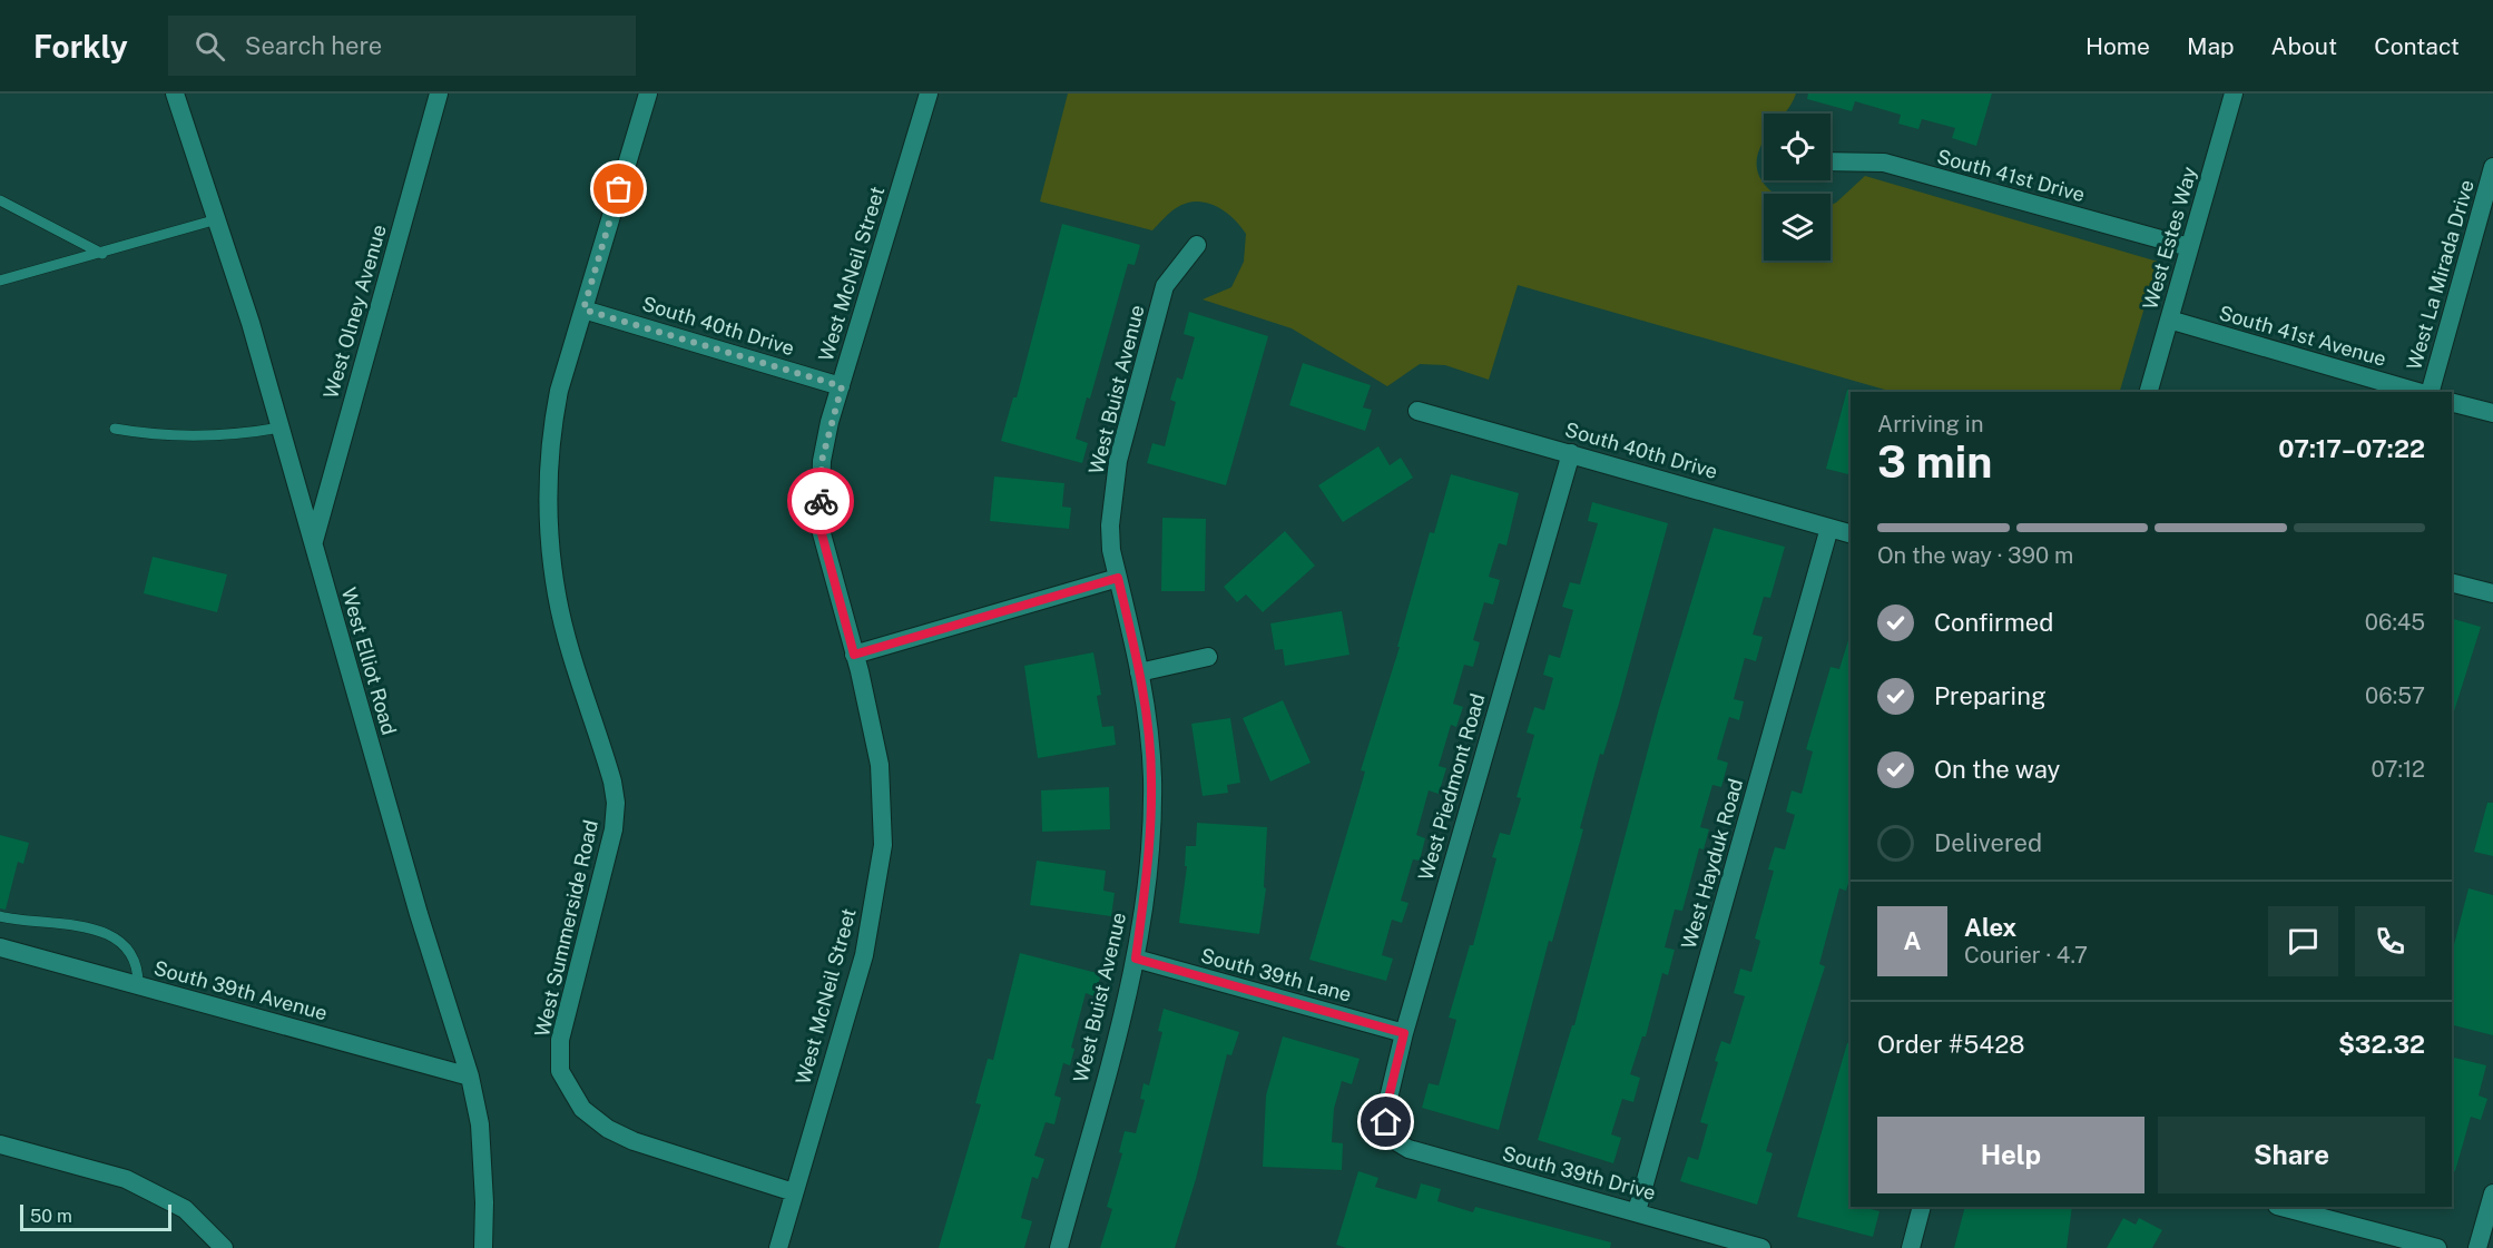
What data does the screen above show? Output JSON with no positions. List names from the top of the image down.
{
  "streets": {
    "street": [
      "South 41st Drive",
      "West Estes Way",
      "West McNeil Street",
      "West La Mirada Drive",
      "West Olney Avenue",
      "South 40th Drive",
      "South 41st Avenue",
      "West Buist Avenue",
      "West Elliot Road",
      "West Piedmont Road",
      "West Hayduk Road",
      "West Summerside Road",
      "South 39th Lane",
      "South 39th Avenue",
      "South 39th Drive"
    ]
  },
  "crossings": [
    ["South 41st Drive", "West Estes Way"],
    ["West Estes Way", "South 41st Avenue"],
    ["West McNeil Street", "South 40th Drive"],
    ["West McNeil Street", "West Summerside Road"],
    ["West Olney Avenue", "West Elliot Road"],
    ["South 40th Drive", "West Piedmont Road"],
    ["South 40th Drive", "West Hayduk Road"],
    ["South 40th Drive", "West Summerside Road"],
    ["West Buist Avenue", "South 39th Lane"],
    ["West Elliot Road", "South 39th Avenue"],
    ["West Piedmont Road", "South 39th Lane"],
    ["West Piedmont Road", "South 39th Drive"],
    ["West Hayduk Road", "South 39th Drive"]
  ],
  "scale_bar": "50 m",
  "page": {
    "header": "Forkly",
    "search": "Search here",
    "nav": [
      "Home",
      "Map",
      "About",
      "Contact"
    ],
    "heading": ["3 min", "Arriving in", "07:17–07:22"],
    "panel": [
      "Alex",
      "Courier · 4.7",
      "Order #5428",
      "$32.32"
    ],
    "bar": "On the way · 390 m",
    "list": [
      ["Confirmed", "06:45"],
      ["Preparing", "06:57"],
      ["On the way", "07:12"],
      "Delivered"
    ],
    "round": "A",
    "buttons": ["Help", "Share"],
    "scale": "50 m"
  }
}
